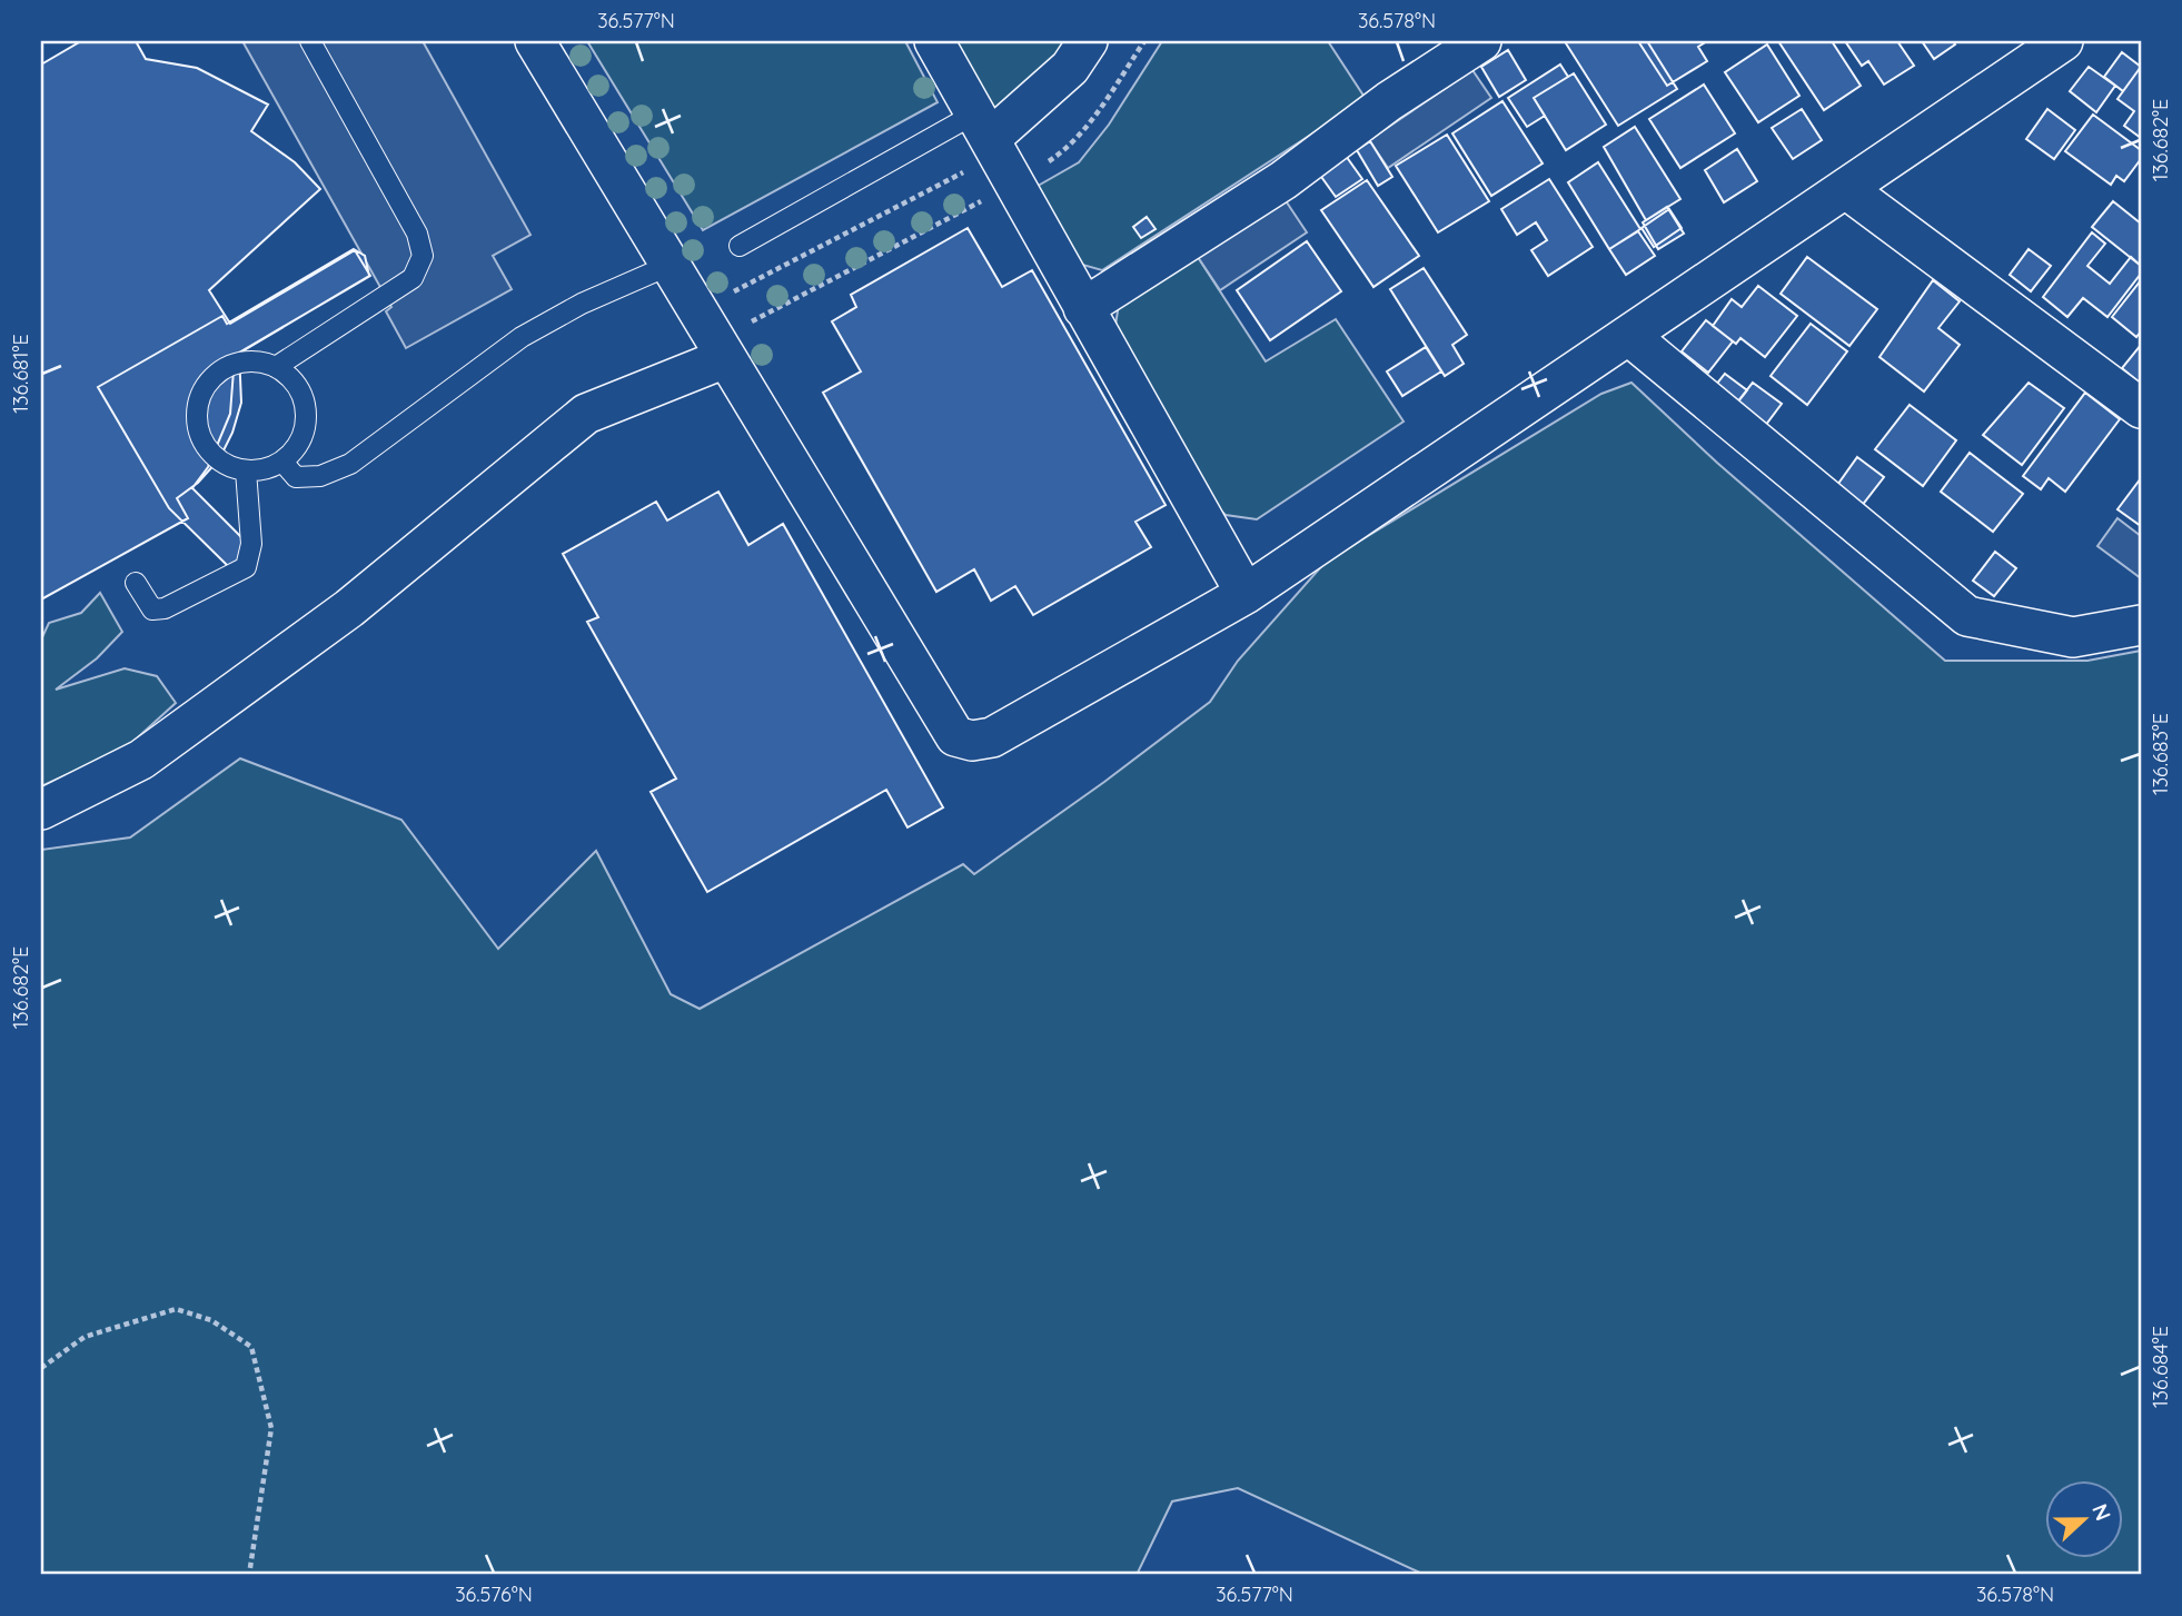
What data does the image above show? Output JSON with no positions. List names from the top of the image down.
{
  "north": "right",
  "coordinates": [
    "36.577°N",
    "36.578°N",
    "136.682°E",
    "136.681°E",
    "136.683°E",
    "136.684°E",
    "36.576°N"
  ]
}
